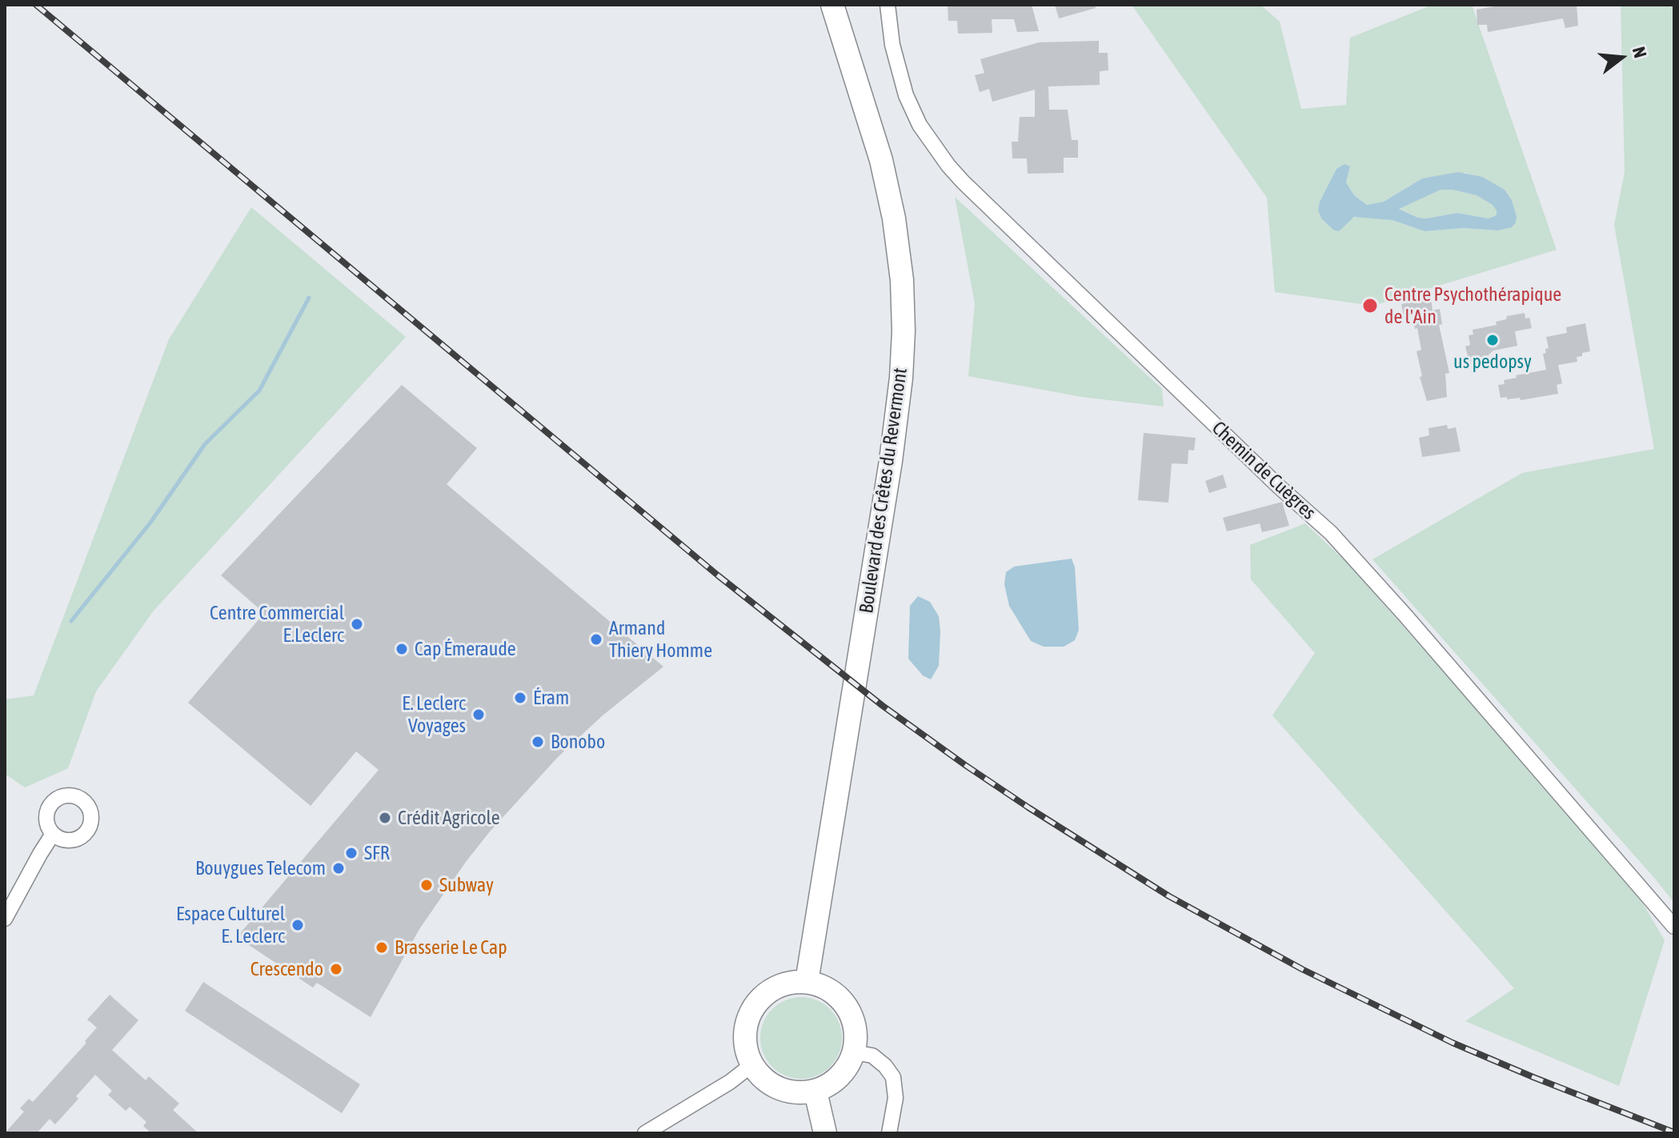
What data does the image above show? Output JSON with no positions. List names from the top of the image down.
{
  "streets": {
    "main road": ["Boulevard des Crêtes du Revermont"],
    "street": ["Chemin de Cuègres"]
  },
  "places": [
    "Centre Psychothérapique de l'Ain",
    "us pedopsy",
    "Centre Commercial E.Leclerc",
    "Armand Thiery Homme",
    "Cap Émeraude",
    "Éram",
    "E. Leclerc Voyages",
    "Bonobo",
    "Crédit Agricole",
    "SFR",
    "Bouygues Telecom",
    "Subway",
    "Espace Culturel E. Leclerc",
    "Brasserie Le Cap",
    "Crescendo"
  ],
  "north": "right"
}
